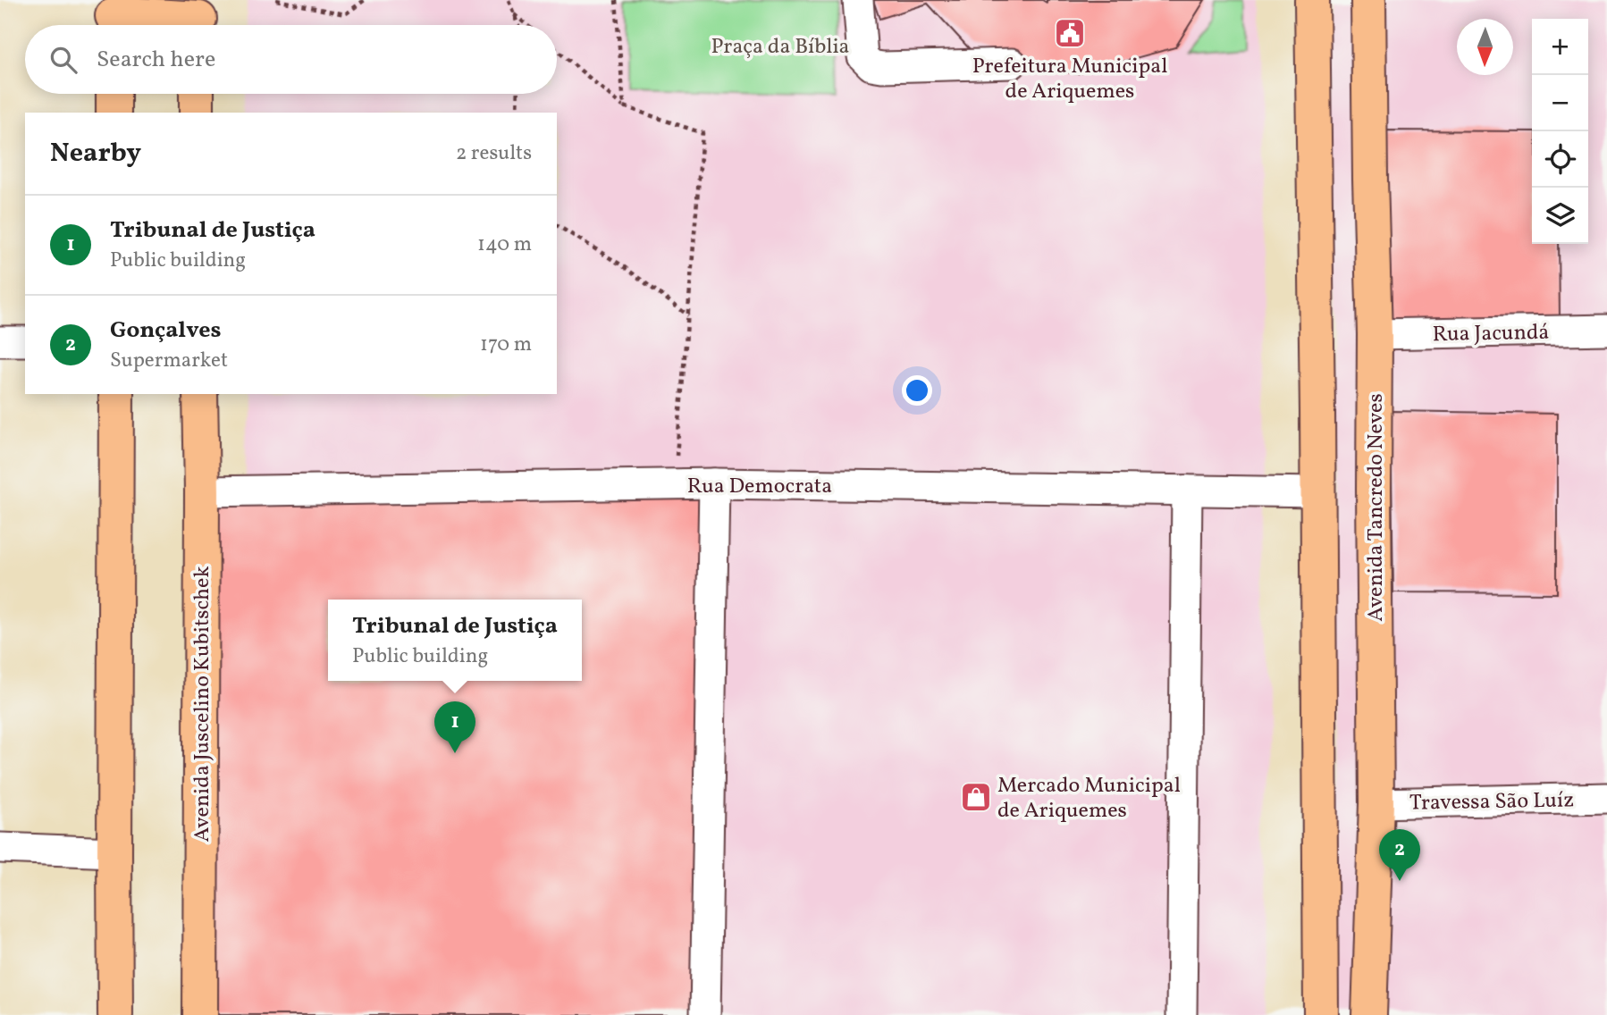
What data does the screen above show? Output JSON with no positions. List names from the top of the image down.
{
  "streets": {
    "main road": ["Avenida Tancredo Neves", "Avenida Juscelino Kubitschek"],
    "street": ["Rua Jacundá", "Rua Democrata", "Travessa São Luíz"]
  },
  "crossings": [
    ["Rua Jacundá", "Avenida Tancredo Neves"],
    ["Rua Democrata", "Avenida Juscelino Kubitschek"],
    ["Avenida Tancredo Neves", "Travessa São Luíz"]
  ],
  "parks": ["Praça da Bíblia"],
  "places": {
    "public building": ["Prefeitura Municipal de Ariquemes"],
    "shop": ["Mercado Municipal de Ariquemes"]
  },
  "north": "bottom",
  "page": {
    "map_buttons": ["+", "−"],
    "search": "Search here",
    "heading": ["Nearby", "2 results"],
    "list": [
      {
        "mark": "1",
        "name": "Tribunal de Justiça",
        "note": "Public building",
        "value": "140 m"
      },
      {
        "mark": "2",
        "name": "Gonçalves",
        "note": "Supermarket",
        "value": "170 m"
      }
    ],
    "popup": ["Tribunal de Justiça", "Public building"],
    "pins": ["1", "2"]
  }
}
